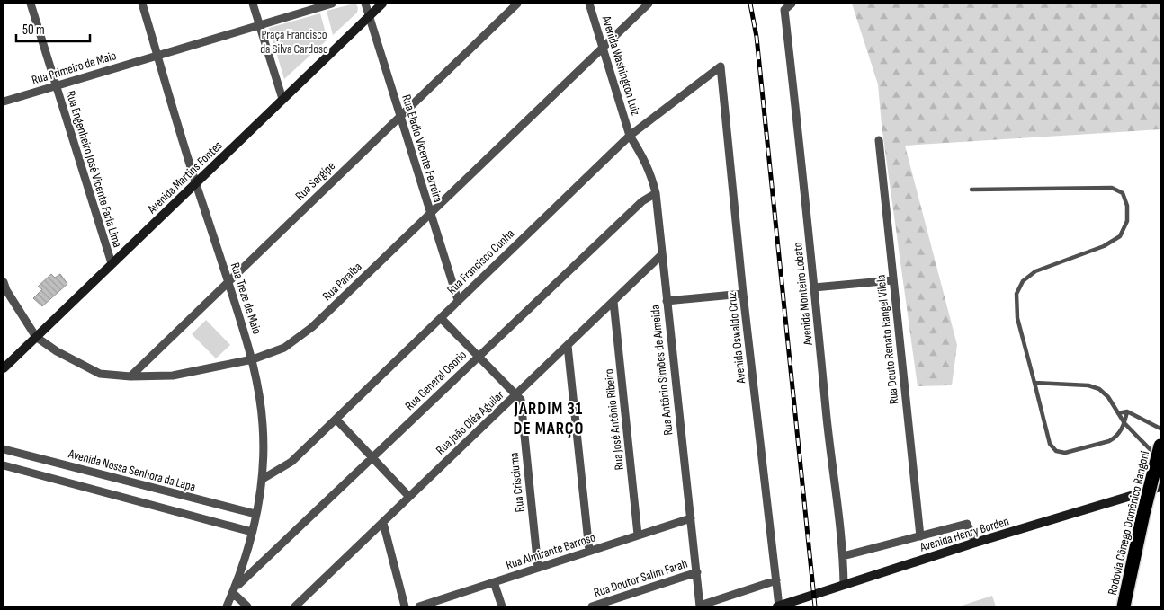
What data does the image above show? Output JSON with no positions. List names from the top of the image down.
{
  "streets": {
    "highway": ["Rodovia Cônego Domênico Rangoni"],
    "street": [
      "Avenida Washington Luiz",
      "Rua Primeiro de Maio",
      "Rua Eladio Vicente Ferreira",
      "Rua Engenheiro José Vicente Faria Lima",
      "Avenida Martins Fontes",
      "Rua Sergípe",
      "Rua Francisco Cunha",
      "Rua Paraíba",
      "Avenida Monteiro Lobato",
      "Rua Treze de Maio",
      "Avenida Oswaldo Cruz",
      "Rua Douto Renato Rangel Vilela",
      "Rua Antônio Simões de Almeida",
      "Rua General Osório",
      "Rua José Antônio Ribeiro",
      "Rua João Oléa Aguilar",
      "Avenida Nossa Senhora da Lapa",
      "Rua Crisciuma",
      "Avenida Henry Borden",
      "Rua Almirante Barroso",
      "Rua Doutor Salim Farah"
    ]
  },
  "crossings": [
    ["Avenida Washington Luiz", "Rua Francisco Cunha"],
    ["Avenida Washington Luiz", "Rua Paraíba"],
    ["Avenida Washington Luiz", "Rua Antônio Simões de Almeida"],
    ["Rua Primeiro de Maio", "Rua Engenheiro José Vicente Faria Lima"],
    ["Rua Primeiro de Maio", "Rua Treze de Maio"],
    ["Rua Eladio Vicente Ferreira", "Avenida Martins Fontes"],
    ["Rua Eladio Vicente Ferreira", "Rua Sergípe"],
    ["Rua Eladio Vicente Ferreira", "Rua Francisco Cunha"],
    ["Rua Eladio Vicente Ferreira", "Rua Paraíba"],
    ["Rua Engenheiro José Vicente Faria Lima", "Avenida Martins Fontes"],
    ["Avenida Martins Fontes", "Rua Paraíba"],
    ["Avenida Martins Fontes", "Rua Treze de Maio"],
    ["Rua Sergípe", "Rua Paraíba"],
    ["Rua Sergípe", "Rua Treze de Maio"],
    ["Rua Francisco Cunha", "Rua Treze de Maio"],
    ["Rua Francisco Cunha", "Avenida Oswaldo Cruz"],
    ["Rua Francisco Cunha", "Rua Antônio Simões de Almeida"],
    ["Rua Paraíba", "Rua Treze de Maio"],
    ["Avenida Monteiro Lobato", "Avenida Henry Borden"],
    ["Rua Treze de Maio", "Rua General Osório"],
    ["Rua Treze de Maio", "Avenida Nossa Senhora da Lapa"],
    ["Avenida Oswaldo Cruz", "Avenida Henry Borden"],
    ["Rua Antônio Simões de Almeida", "Rua General Osório"],
    ["Rua Antônio Simões de Almeida", "Rua João Oléa Aguilar"],
    ["Rua Antônio Simões de Almeida", "Rua Almirante Barroso"],
    ["Rua Antônio Simões de Almeida", "Rua Doutor Salim Farah"],
    ["Rua José Antônio Ribeiro", "Rua João Oléa Aguilar"],
    ["Rua José Antônio Ribeiro", "Rua Almirante Barroso"],
    ["Rua João Oléa Aguilar", "Rua Crisciuma"],
    ["Rua Crisciuma", "Rua Almirante Barroso"]
  ],
  "districts": ["JARDIM 31 DE MARÇO"],
  "parks": ["Praça Francisco da Silva Cardoso"],
  "scale_bar": "50 m"
}
